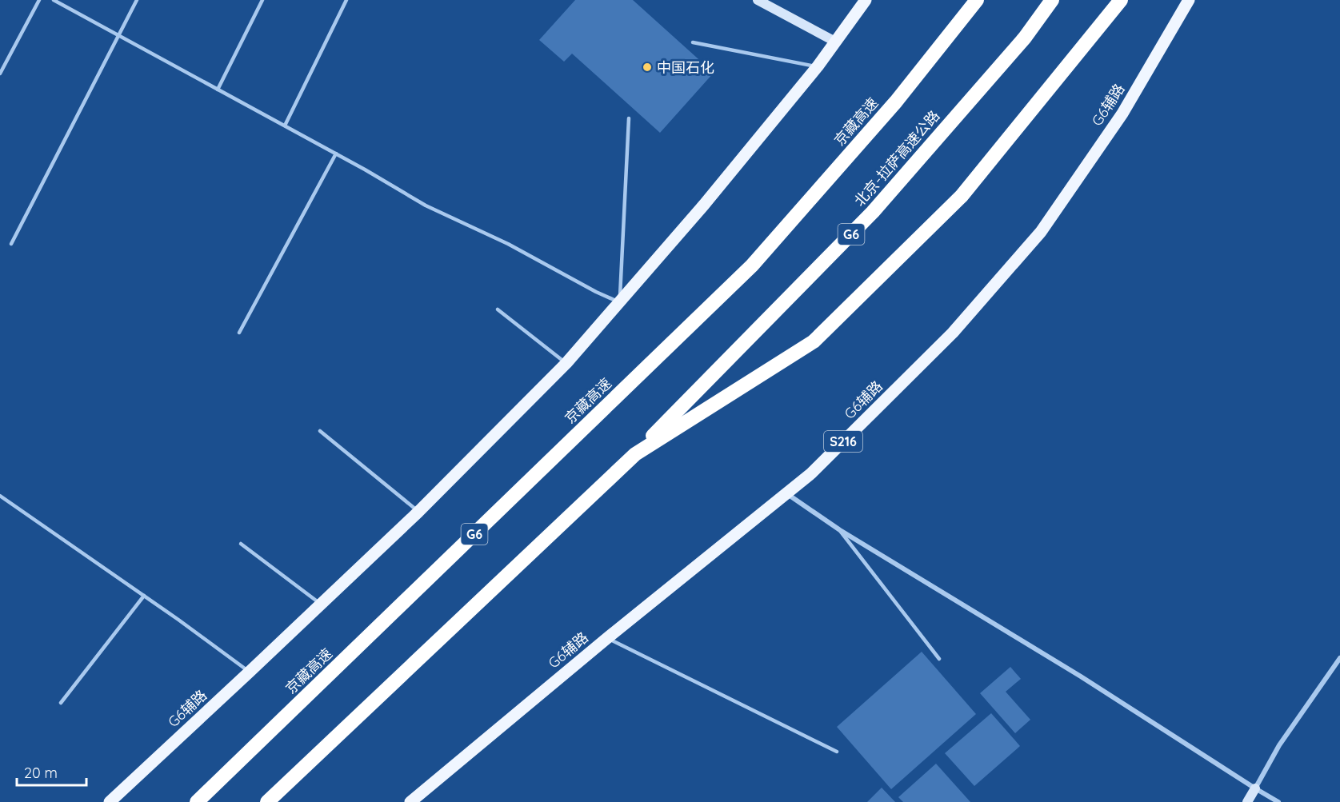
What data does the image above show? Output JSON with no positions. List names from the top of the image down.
{
  "streets": {
    "highway": ["京藏高速", "北京-拉萨高速公路", "G6"],
    "main road": ["G6辅路", "S216"]
  },
  "places": ["中国石化"],
  "scale_bar": "20 m"
}
